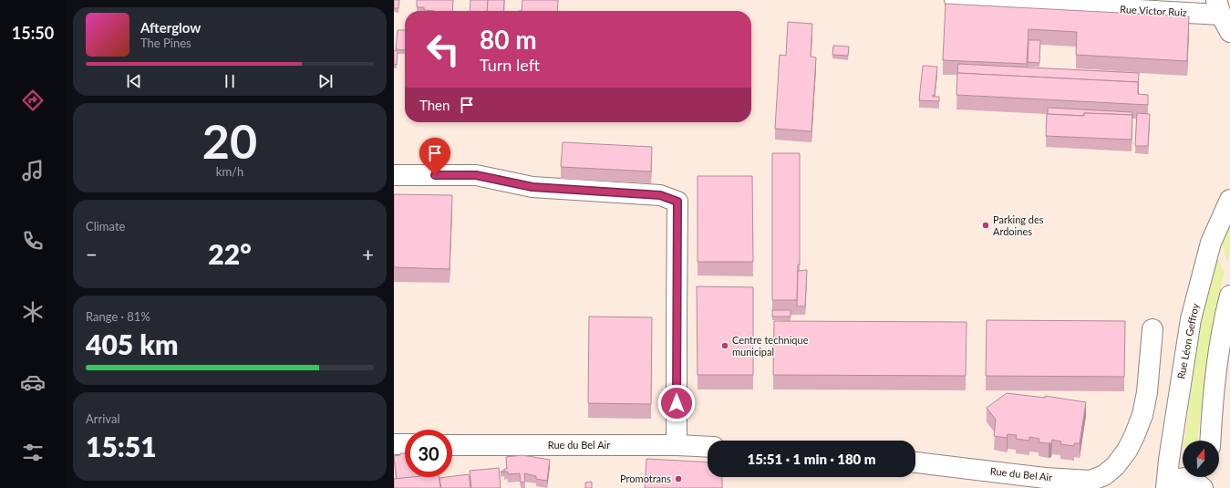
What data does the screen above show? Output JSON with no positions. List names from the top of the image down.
{
  "streets": {
    "street": ["Rue Victor Ruiz", "Rue Léon Geffroy", "Rue du Bel Air"]
  },
  "places": ["Parking des Ardoines", "Centre technique municipal", "Promotrans"],
  "north": "top",
  "page": {
    "tabs": "15:50",
    "turn": ["80 m", "Turn left"],
    "song": ["Afterglow", "The Pines"],
    "then": "Then",
    "tile": [
      ["20", "km/h"],
      "Climate",
      ["Range · 81%", "405 km"],
      ["Arrival", "15:51"]
    ],
    "heat": ["−", "22°", "+"],
    "limit": "30",
    "trip": "15:51 · 1 min · 180 m"
  }
}
